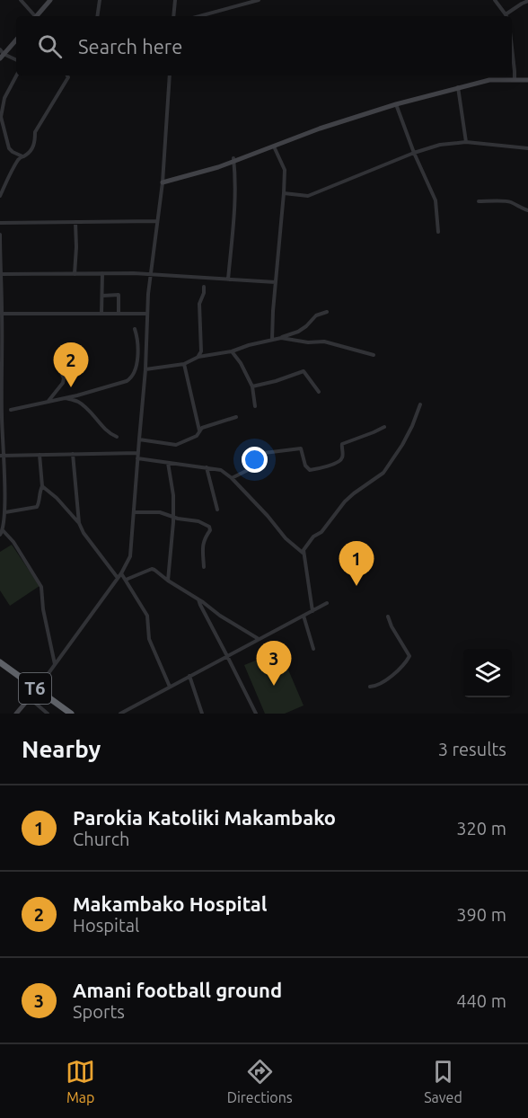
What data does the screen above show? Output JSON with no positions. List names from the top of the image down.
{
  "streets": {
    "highway": ["T6"]
  },
  "page": {
    "search": "Search here",
    "pins": ["2", "1", "3"],
    "heading": ["Nearby", "3 results"],
    "list": [
      {
        "mark": "1",
        "name": "Parokia Katoliki Makambako",
        "note": "Church",
        "value": "320 m"
      },
      {
        "mark": "2",
        "name": "Makambako Hospital",
        "note": "Hospital",
        "value": "390 m"
      },
      {
        "mark": "3",
        "name": "Amani football ground",
        "note": "Sports",
        "value": "440 m"
      }
    ],
    "nav": ["Map", "Directions", "Saved"]
  }
}
